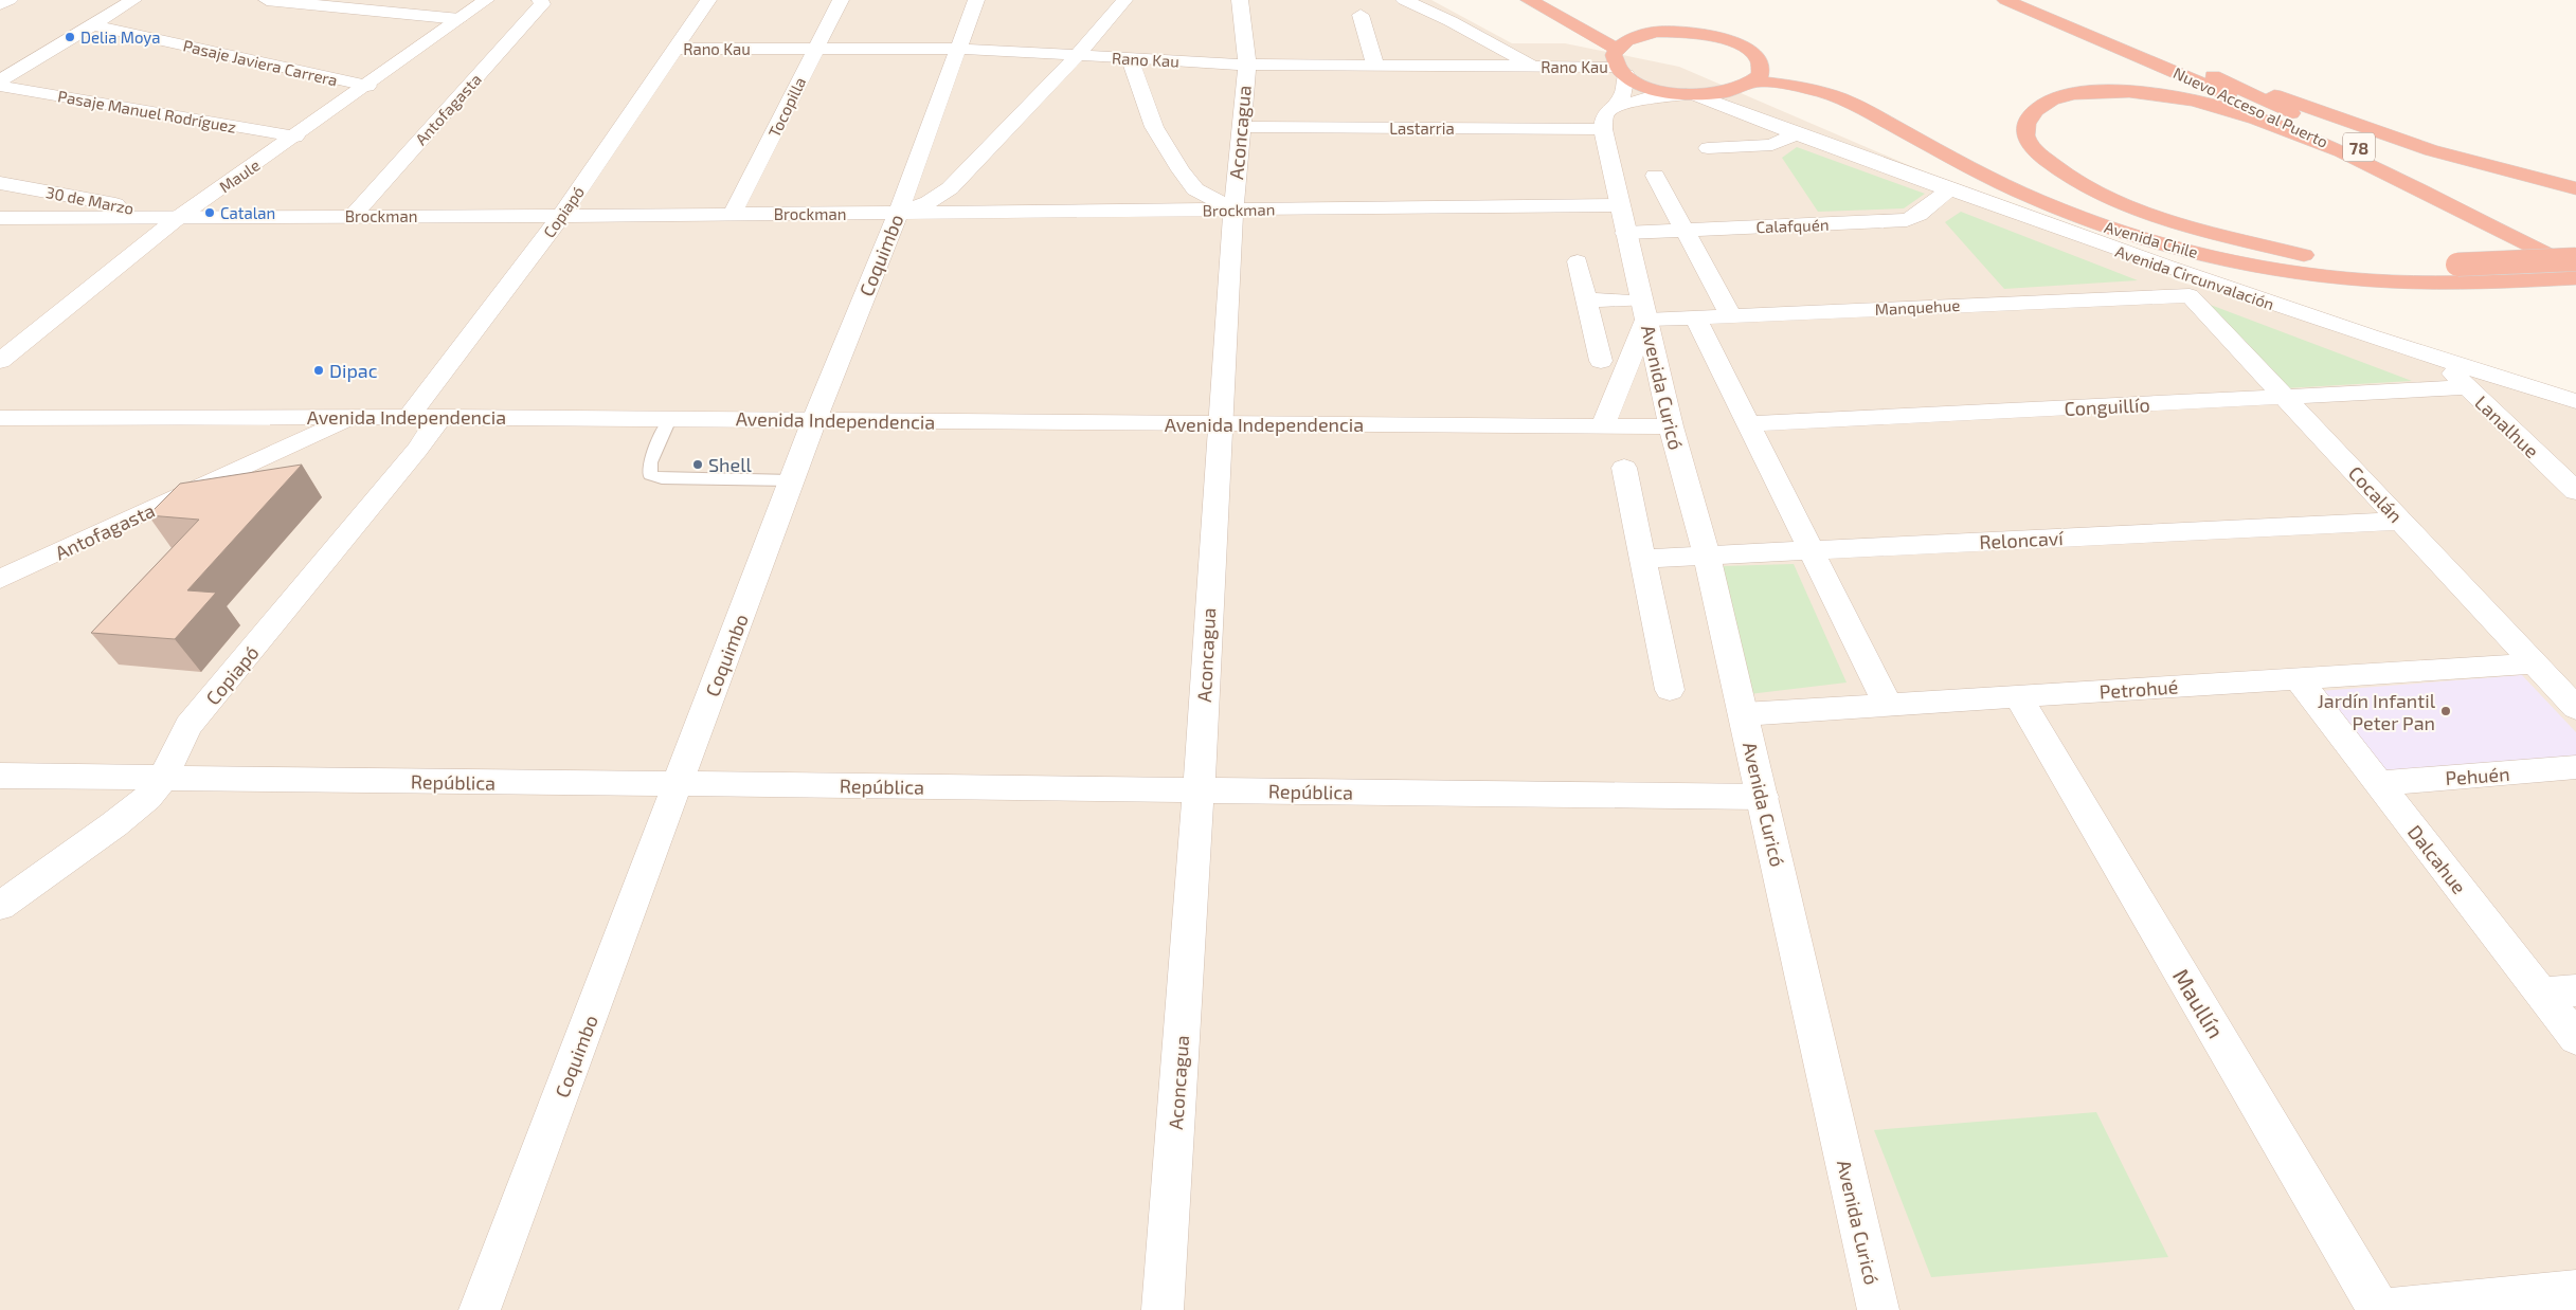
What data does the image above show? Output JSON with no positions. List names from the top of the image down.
{
  "streets": {
    "highway": ["Nuevo Acceso al Puerto", "78", "Avenida Chile"],
    "street": [
      "Rano Kau",
      "Pasaje Javiera Carrera",
      "Tocopilla",
      "Antofagasta",
      "Pasaje Manuel Rodríguez",
      "Lastarria",
      "Aconcagua",
      "Maule",
      "30 de Marzo",
      "Brockman",
      "Copiapó",
      "Calafquén",
      "Coquimbo",
      "Avenida Circunvalación",
      "Manquehue",
      "Avenida Curicó",
      "Conguillío",
      "Avenida Independencia",
      "Lanalhue",
      "Cocalán",
      "Reloncaví",
      "Petrohué",
      "Pehuén",
      "República",
      "Dalcahue",
      "Maullín"
    ]
  },
  "crossings": [
    ["Rano Kau", "Tocopilla"],
    ["Rano Kau", "Aconcagua"],
    ["Rano Kau", "Copiapó"],
    ["Rano Kau", "Avenida Chile"],
    ["Rano Kau", "Coquimbo"],
    ["Pasaje Javiera Carrera", "Maule"],
    ["Tocopilla", "Brockman"],
    ["Antofagasta", "Brockman"],
    ["Antofagasta", "Avenida Independencia"],
    ["Pasaje Manuel Rodríguez", "Maule"],
    ["Lastarria", "Aconcagua"],
    ["Lastarria", "Avenida Curicó"],
    ["Aconcagua", "Brockman"],
    ["Aconcagua", "Avenida Independencia"],
    ["Aconcagua", "República"],
    ["Maule", "30 de Marzo"],
    ["Maule", "Brockman"],
    ["30 de Marzo", "Brockman"],
    ["Brockman", "Copiapó"],
    ["Brockman", "Coquimbo"],
    ["Brockman", "Avenida Curicó"],
    ["Copiapó", "Avenida Independencia"],
    ["Copiapó", "República"],
    ["Calafquén", "Avenida Circunvalación"],
    ["Calafquén", "Avenida Curicó"],
    ["Avenida Chile", "Avenida Circunvalación"],
    ["Coquimbo", "Avenida Independencia"],
    ["Coquimbo", "República"],
    ["Avenida Circunvalación", "Manquehue"],
    ["Avenida Circunvalación", "Lanalhue"],
    ["Avenida Circunvalación", "Cocalán"],
    ["Manquehue", "Avenida Curicó"],
    ["Manquehue", "Cocalán"],
    ["Avenida Curicó", "Avenida Independencia"],
    ["Avenida Curicó", "Reloncaví"],
    ["Avenida Curicó", "Petrohué"],
    ["Avenida Curicó", "República"],
    ["Conguillío", "Lanalhue"],
    ["Conguillío", "Cocalán"],
    ["Cocalán", "Reloncaví"],
    ["Cocalán", "Petrohué"],
    ["Petrohué", "Dalcahue"],
    ["Petrohué", "Maullín"],
    ["Pehuén", "Dalcahue"]
  ],
  "places": [
    "Delia Moya",
    "Catalan",
    "Dipac",
    "Shell",
    "Jardín Infantil Peter Pan"
  ]
}
